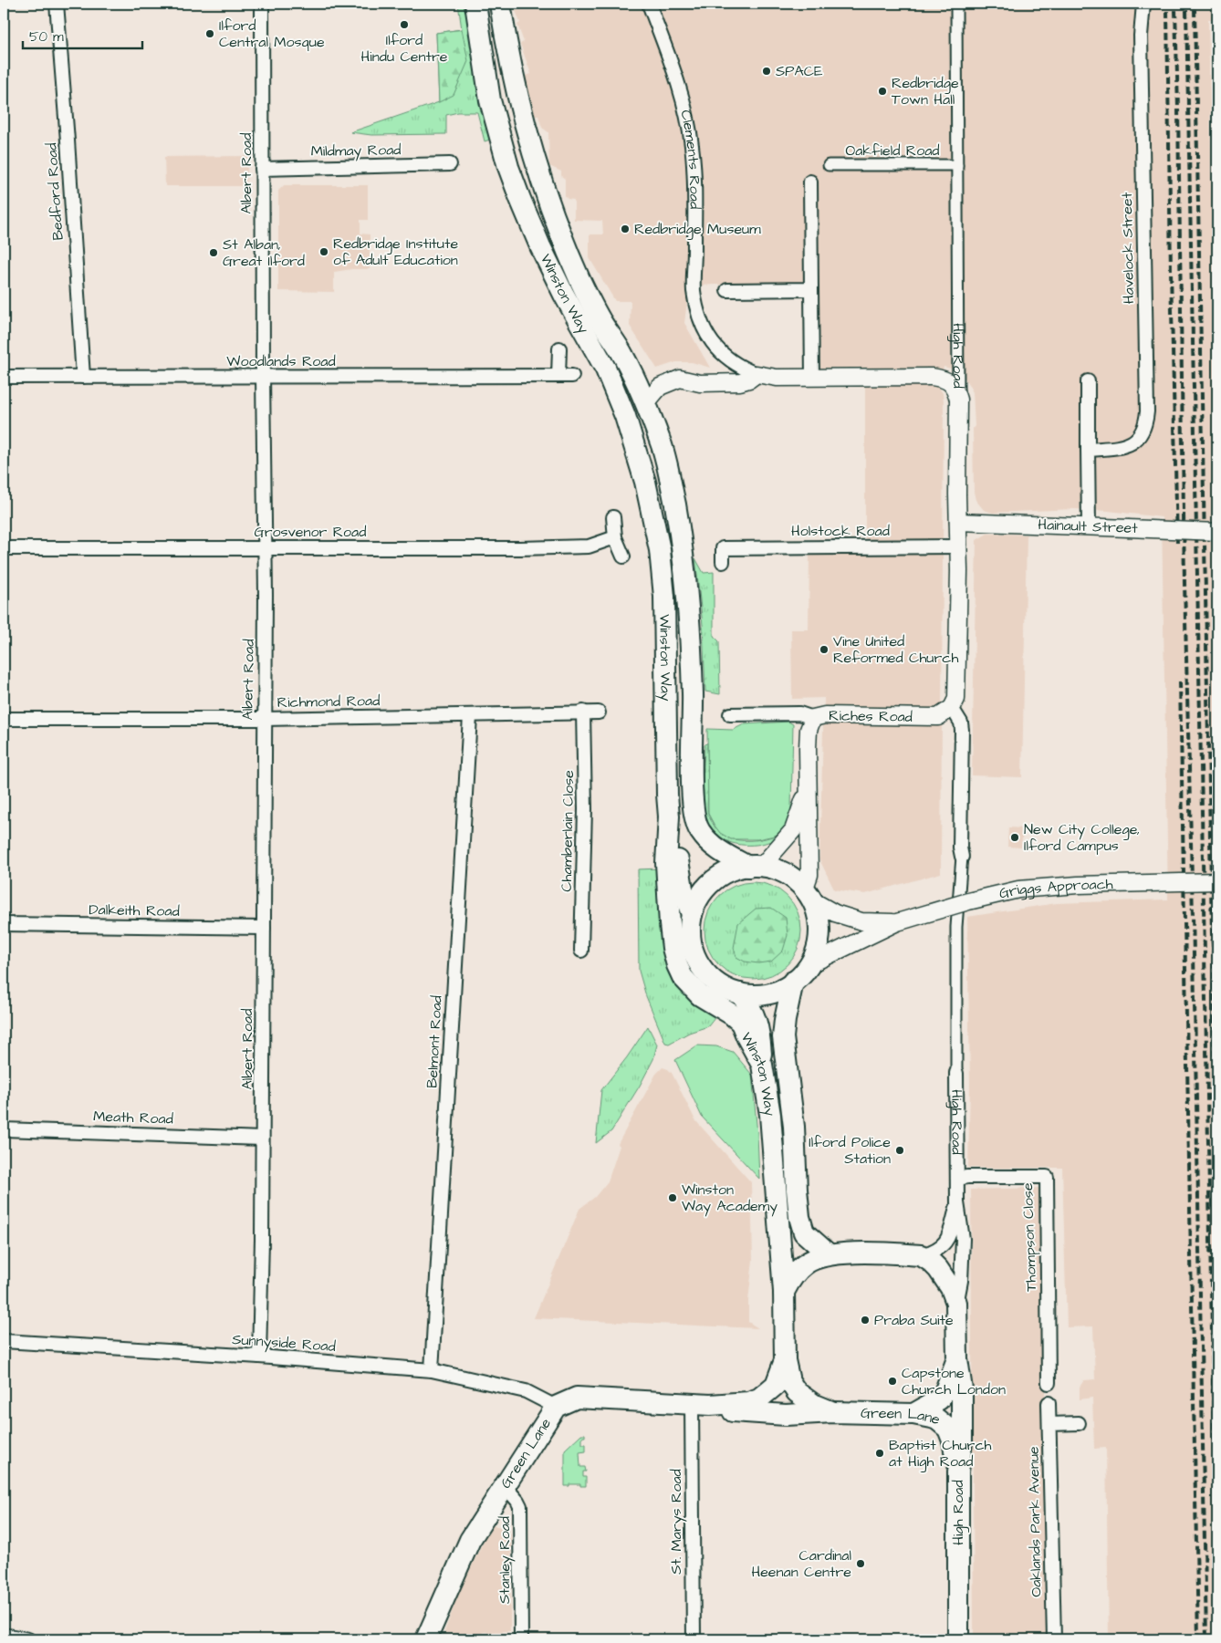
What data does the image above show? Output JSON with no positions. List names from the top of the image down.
{
  "streets": {
    "main road": ["Winston Way", "High Road", "Green Lane"],
    "street": [
      "Mildmay Road",
      "Oakfield Road",
      "Clements Road",
      "Albert Road",
      "Bedford Road",
      "Havelock Street",
      "Woodlands Road",
      "Hainault Street",
      "Holstock Road",
      "Grosvenor Road",
      "Richmond Road",
      "Riches Road",
      "Chamberlain Close",
      "Griggs Approach",
      "Dalkeith Road",
      "Belmont Road",
      "Meath Road",
      "Thompson Close",
      "Sunnyside Road",
      "St. Marys Road",
      "Oaklands Park Avenue",
      "Stanley Road"
    ]
  },
  "crossings": [
    ["Mildmay Road", "Albert Road"],
    ["Oakfield Road", "High Road"],
    ["Clements Road", "High Road"],
    ["Albert Road", "Woodlands Road"],
    ["Albert Road", "Grosvenor Road"],
    ["Albert Road", "Richmond Road"],
    ["Albert Road", "Dalkeith Road"],
    ["Albert Road", "Meath Road"],
    ["Albert Road", "Sunnyside Road"],
    ["Bedford Road", "Woodlands Road"],
    ["Winston Way", "Riches Road"],
    ["Winston Way", "Griggs Approach"],
    ["Winston Way", "Green Lane"],
    ["High Road", "Hainault Street"],
    ["High Road", "Holstock Road"],
    ["High Road", "Riches Road"],
    ["High Road", "Thompson Close"],
    ["High Road", "Green Lane"],
    ["Richmond Road", "Chamberlain Close"],
    ["Richmond Road", "Belmont Road"],
    ["Riches Road", "Griggs Approach"],
    ["Belmont Road", "Sunnyside Road"],
    ["Sunnyside Road", "Green Lane"],
    ["Green Lane", "St. Marys Road"],
    ["Green Lane", "Stanley Road"]
  ],
  "places": [
    "Ilford Hindu Centre",
    "Ilford Central Mosque",
    "SPACE",
    "Redbridge Town Hall",
    "Redbridge Museum",
    "Redbridge Institute of Adult Education",
    "St Alban, Great Ilford",
    "Vine United Reformed Church",
    "New City College, Ilford Campus",
    "Ilford Police Station",
    "Winston Way Academy",
    "Praba Suite",
    "Capstone Church London",
    "Baptist Church at High Road",
    "Cardinal Heenan Centre"
  ],
  "scale_bar": "50 m"
}
